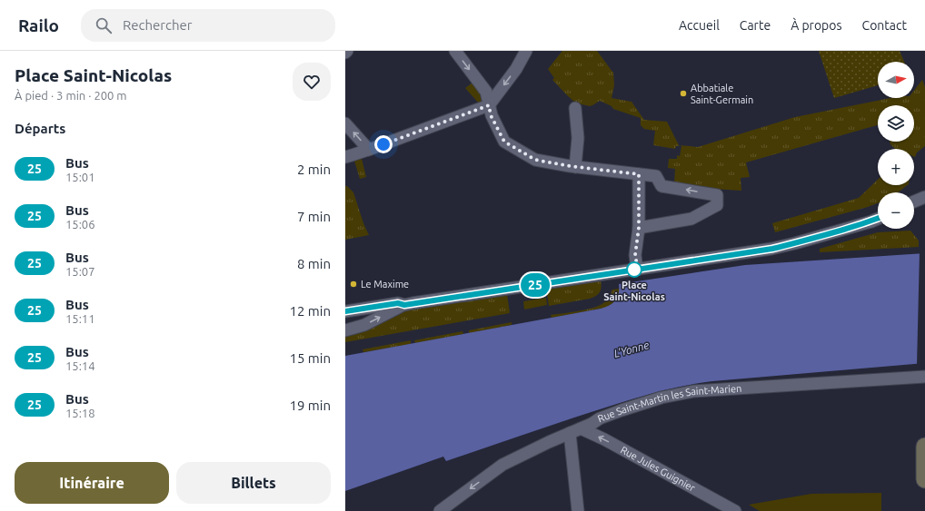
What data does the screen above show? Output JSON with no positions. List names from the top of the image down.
{
  "streets": {
    "street": ["Rue Saint-Martin les Saint-Marien", "Rue Jules Guignier"]
  },
  "crossings": [
    ["Rue Saint-Martin les Saint-Marien", "Rue Jules Guignier"]
  ],
  "one_way": ["Rue Jules Guignier"],
  "water": ["L'Yonne"],
  "places": ["Abbatiale Saint-Germain", "Place Saint-Nicolas", "Le Maxime"],
  "lines": ["bus line 25"],
  "north": "right",
  "page": {
    "header": "Railo",
    "search": "Rechercher",
    "nav": [
      "Accueil",
      "Carte",
      "À propos",
      "Contact"
    ],
    "heading": [
      ["Place Saint-Nicolas", "À pied · 3 min · 200 m"],
      "Départs"
    ],
    "on_map": "25",
    "map_buttons": ["+", "−"],
    "list": [
      {
        "mark": "25",
        "name": "Bus",
        "note": "15:01",
        "value": "2 min"
      },
      {
        "mark": "25",
        "name": "Bus",
        "note": "15:06",
        "value": "7 min"
      },
      {
        "mark": "25",
        "name": "Bus",
        "note": "15:07",
        "value": "8 min"
      },
      {
        "mark": "25",
        "name": "Bus",
        "note": "15:11",
        "value": "12 min"
      },
      {
        "mark": "25",
        "name": "Bus",
        "note": "15:14",
        "value": "15 min"
      },
      {
        "mark": "25",
        "name": "Bus",
        "note": "15:18",
        "value": "19 min"
      }
    ],
    "buttons": ["Itinéraire", "Billets"]
  }
}
